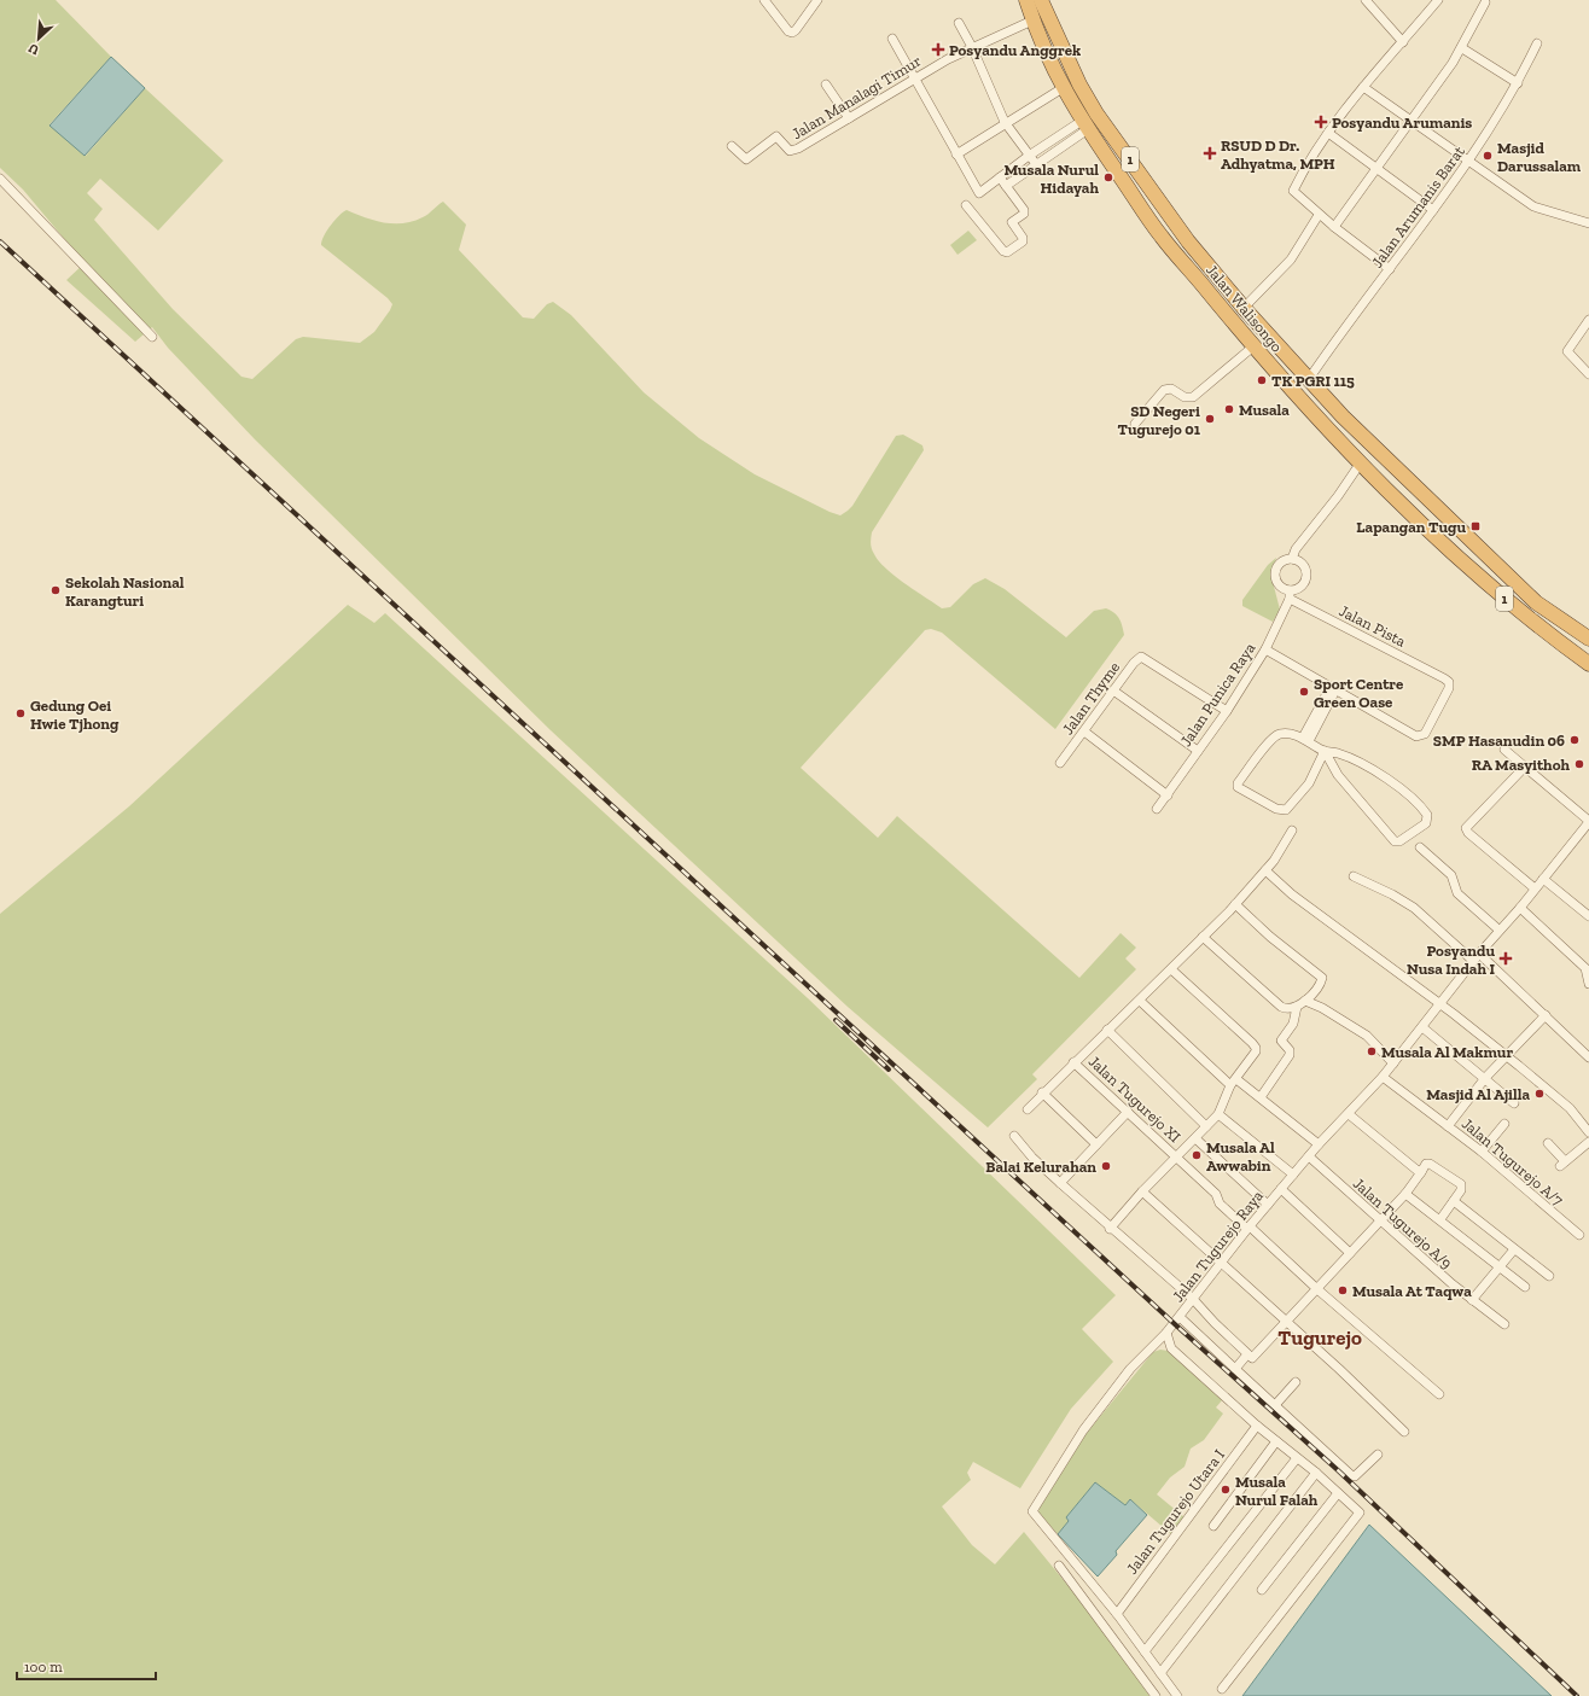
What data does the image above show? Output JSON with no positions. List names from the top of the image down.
{
  "streets": {
    "highway": ["1", "Jalan Walisongo"],
    "street": [
      "Jalan Manalagi Timur",
      "Jalan Arumanis Barat",
      "Jalan Pista",
      "Jalan Punica Raya",
      "Jalan Thyme",
      "Jalan Tugurejo XI",
      "Jalan Tugurejo A/7",
      "Jalan Tugurejo A/9",
      "Jalan Tugurejo Raya",
      "Jalan Tugurejo Utara I"
    ]
  },
  "crossings": [
    ["Jalan Manalagi Timur", "Jalan Walisongo"],
    ["Jalan Arumanis Barat", "Jalan Walisongo"],
    ["Jalan Pista", "Jalan Punica Raya"],
    ["Jalan Punica Raya", "Jalan Thyme"],
    ["Jalan Tugurejo XI", "Jalan Tugurejo Raya"],
    ["Jalan Tugurejo A/7", "Jalan Tugurejo Raya"],
    ["Jalan Tugurejo A/9", "Jalan Tugurejo Raya"],
    ["Jalan Tugurejo Raya", "Jalan Tugurejo Utara I"]
  ],
  "districts": ["Tugurejo"],
  "places": {
    "health": [
      "Posyandu Anggrek",
      "Posyandu Arumanis",
      "RSUD D Dr. Adhyatma, MPH",
      "Posyandu Nusa Indah I"
    ],
    "other": [
      "Masjid Darussalam",
      "Musala Nurul Hidayah",
      "TK PGRI 115",
      "Musala",
      "SD Negeri Tugurejo 01",
      "Sekolah Nasional Karangturi",
      "Sport Centre Green Oase",
      "Gedung Oei Hwie Tjhong",
      "SMP Hasanudin 06",
      "RA Masyithoh",
      "Musala Al Makmur",
      "Masjid Al Ajilla",
      "Musala Al Awwabin",
      "Balai Kelurahan",
      "Musala At Taqwa",
      "Musala Nurul Falah"
    ],
    "transit": ["Lapangan Tugu"]
  },
  "scale_bar": "100 m",
  "north": "bottom left"
}
